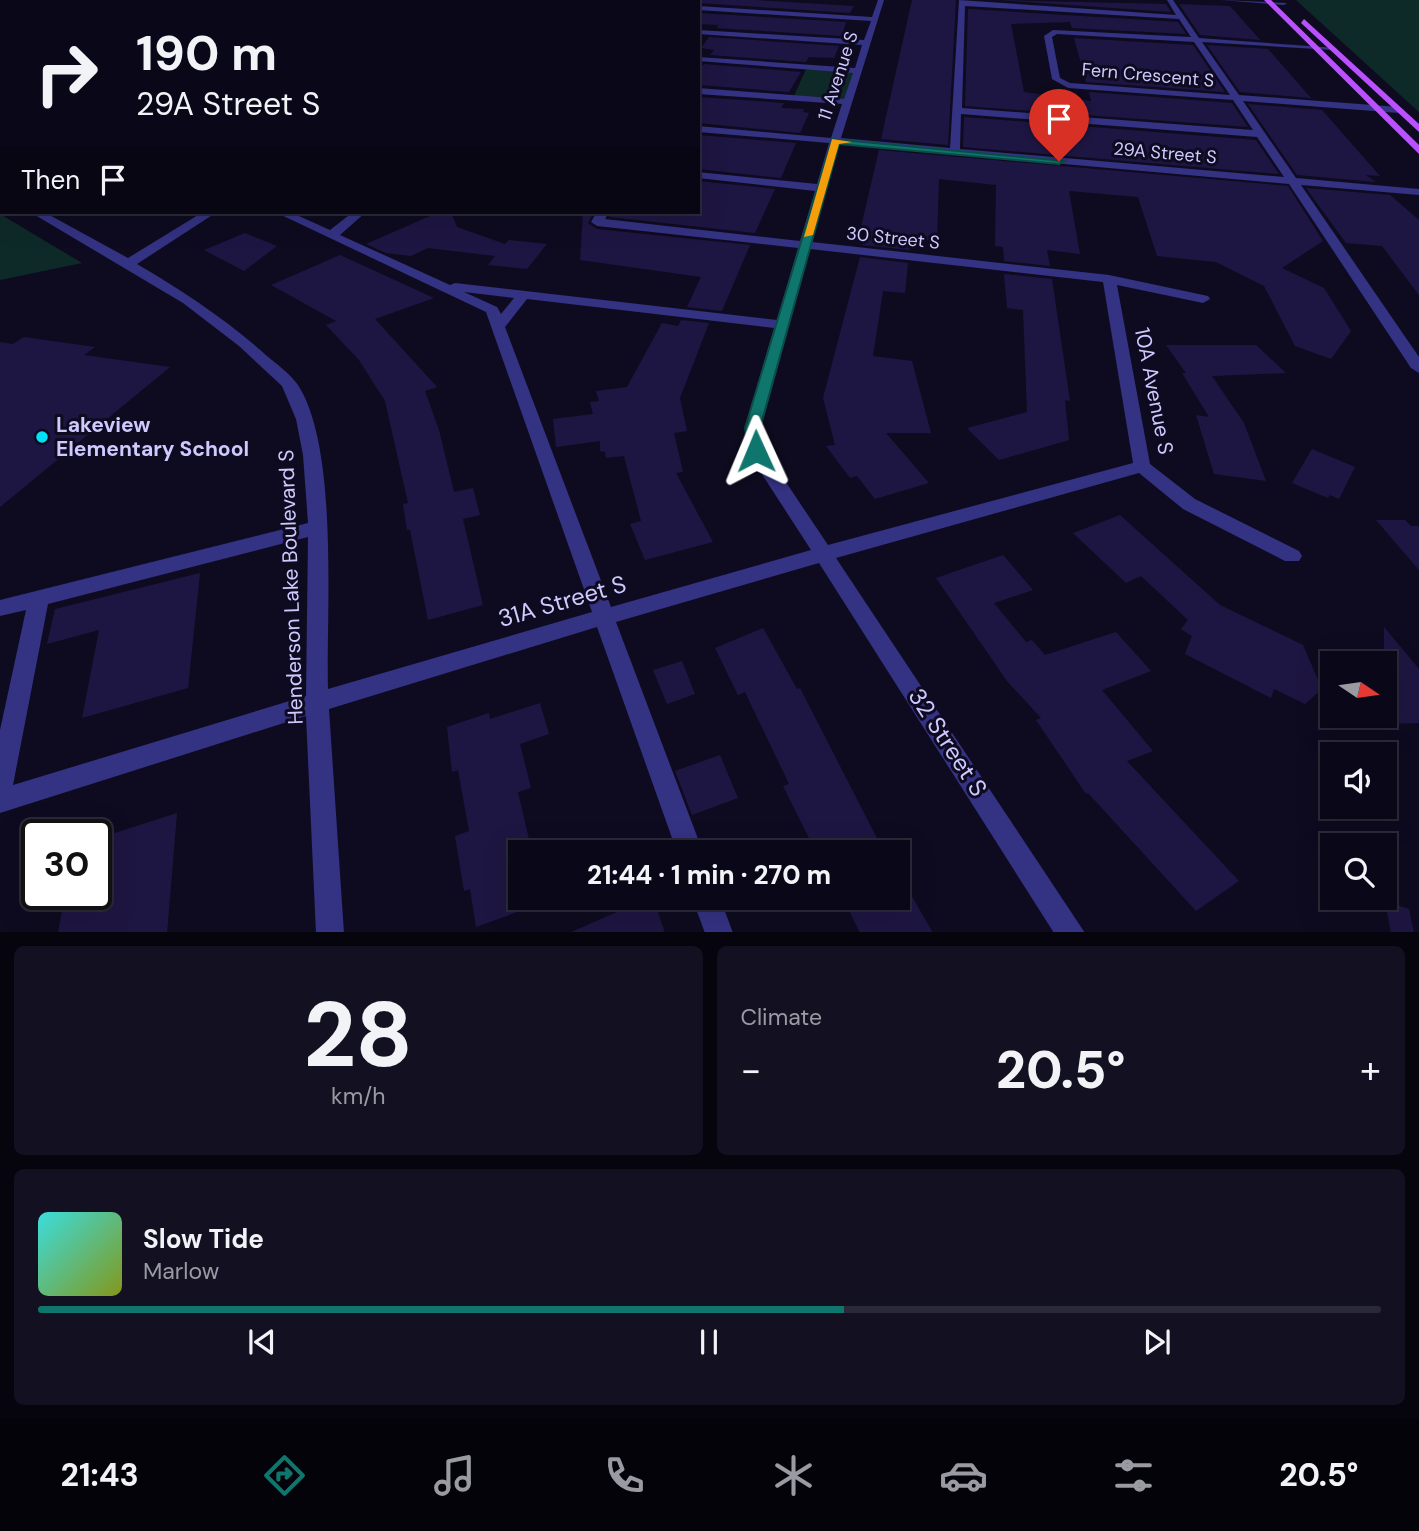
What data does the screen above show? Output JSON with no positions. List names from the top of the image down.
{
  "streets": {
    "street": [
      "Fern Crescent S",
      "11 Avenue S",
      "29A Street S",
      "30 Street S",
      "10A Avenue S",
      "Henderson Lake Boulevard S",
      "31A Street S",
      "32 Street S"
    ]
  },
  "crossings": [
    ["11 Avenue S", "29A Street S"],
    ["11 Avenue S", "30 Street S"],
    ["11 Avenue S", "31A Street S"],
    ["11 Avenue S", "32 Street S"],
    ["30 Street S", "10A Avenue S"],
    ["10A Avenue S", "31A Street S"],
    ["Henderson Lake Boulevard S", "31A Street S"],
    ["31A Street S", "32 Street S"]
  ],
  "places": ["Lakeview Elementary School"],
  "north": "right",
  "page": {
    "turn": ["190 m", "29A Street S"],
    "then": "Then",
    "limit": "30",
    "trip": "21:44 · 1 min · 270 m",
    "tile": [
      ["28", "km/h"],
      "Climate"
    ],
    "heat": ["−", "20.5°", "+"],
    "song": ["Slow Tide", "Marlow"],
    "tabs": ["21:43", "20.5°"]
  }
}
